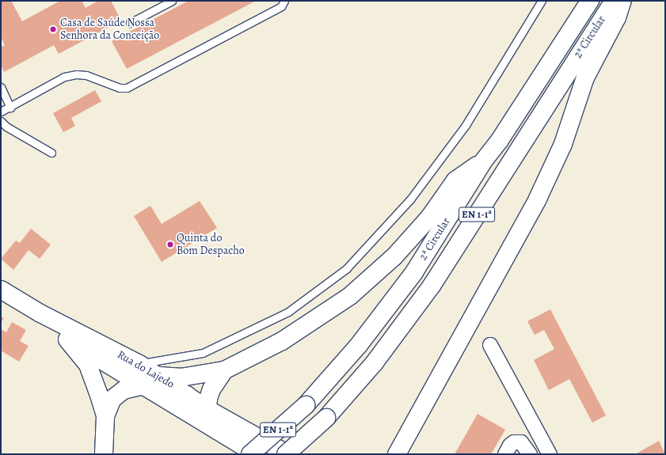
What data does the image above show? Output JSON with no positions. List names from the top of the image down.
{
  "streets": {
    "main road": ["2ª Circular", "EN 1-1ª", "Rua do Lajedo"]
  },
  "crossings": [
    ["2ª Circular", "Rua do Lajedo"]
  ],
  "places": ["Casa de Saúde Nossa Senhora da Conceição", "Quinta do Bom Despacho"]
}
